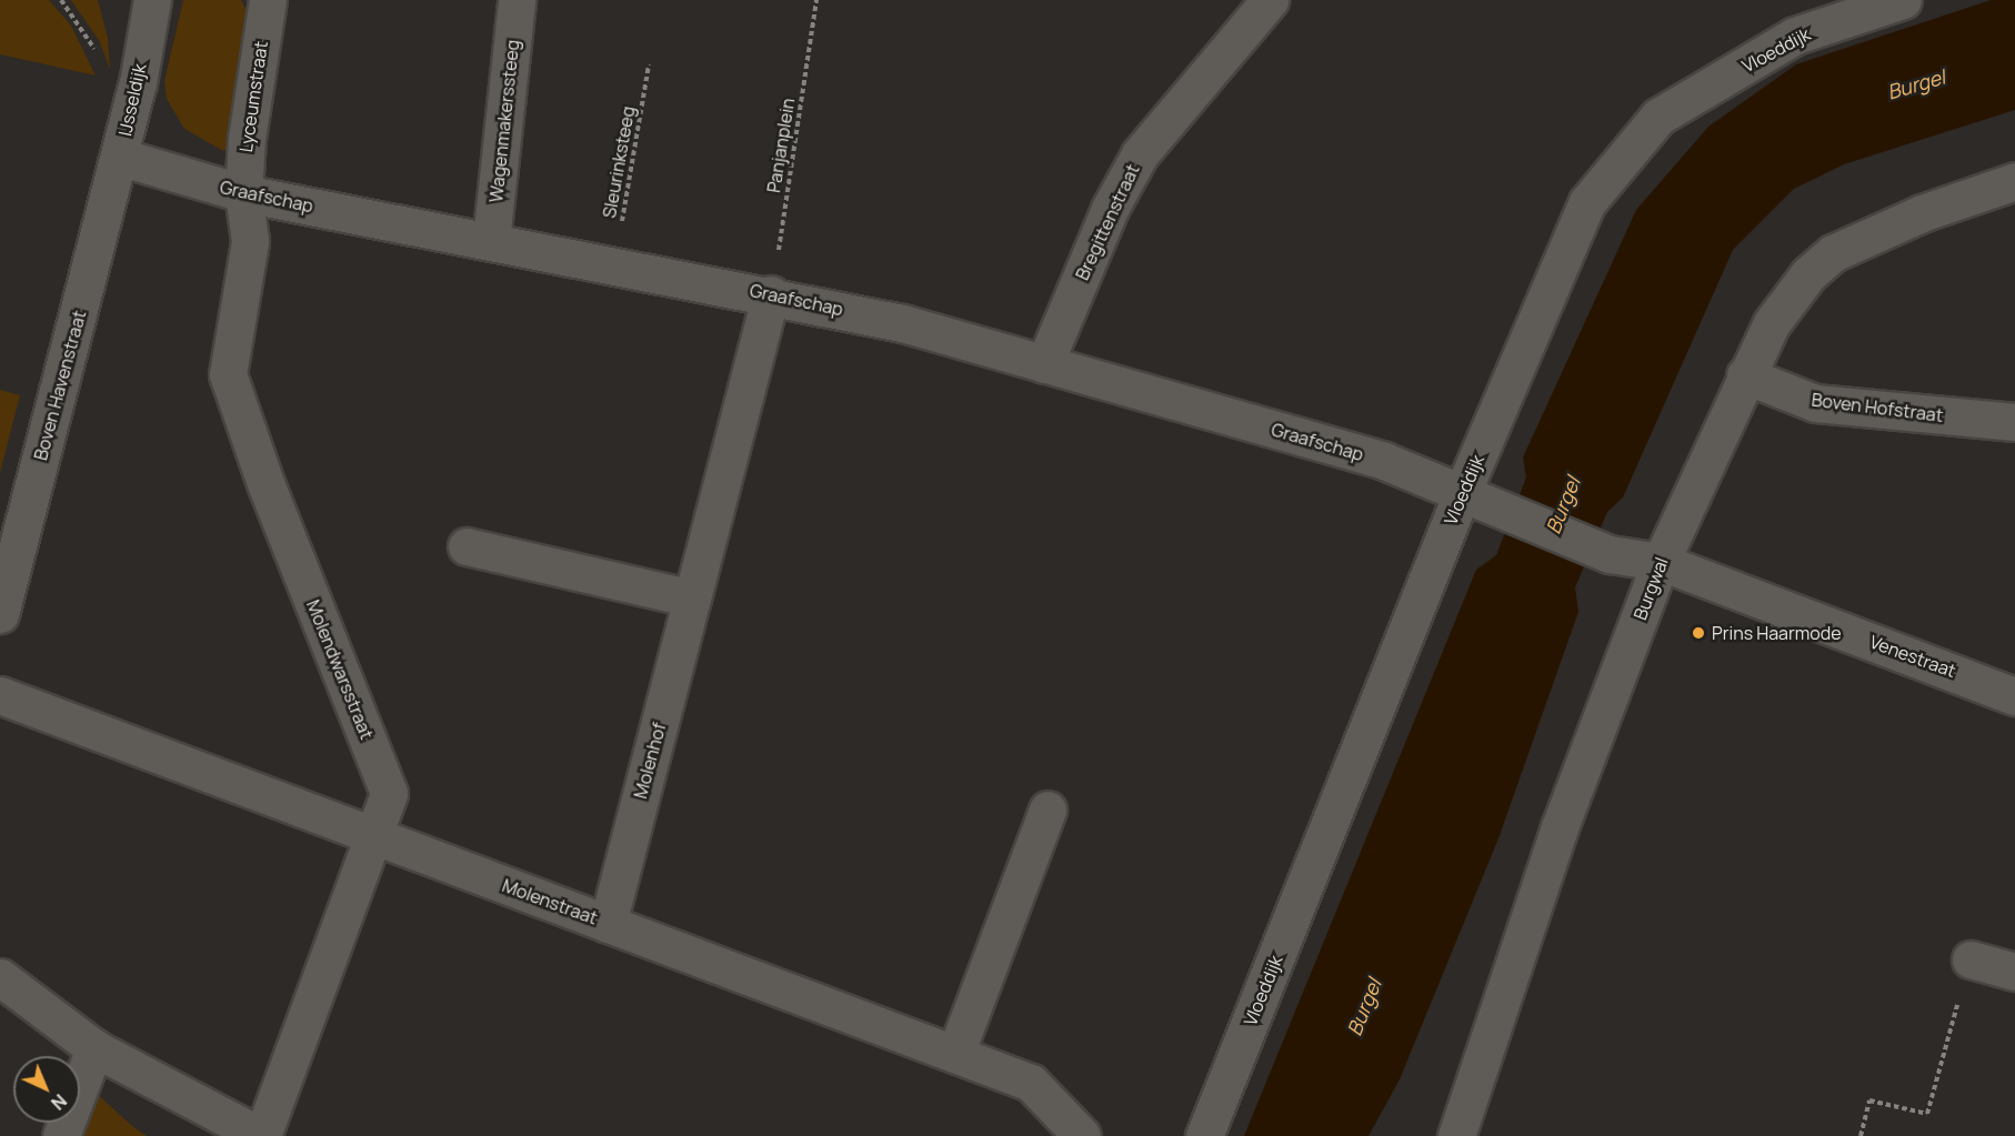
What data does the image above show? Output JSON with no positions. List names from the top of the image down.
{
  "streets": {
    "street": [
      "Vloeddijk",
      "Lyceumstraat",
      "IJsseldijk",
      "Wagenmakerssteeg",
      "Graafschap",
      "Bregittenstraat",
      "Boven Havenstraat",
      "Boven Hofstraat",
      "Burgwal",
      "Venestraat",
      "Molendwarsstraat",
      "Molenhof",
      "Molenstraat"
    ],
    "path": ["Panjanplein", "Sleurinksteeg"]
  },
  "crossings": [
    ["Vloeddijk", "Graafschap"],
    ["Lyceumstraat", "Graafschap"],
    ["Lyceumstraat", "Molendwarsstraat"],
    ["IJsseldijk", "Graafschap"],
    ["IJsseldijk", "Boven Havenstraat"],
    ["Wagenmakerssteeg", "Graafschap"],
    ["Panjanplein", "Graafschap"],
    ["Panjanplein", "Molenhof"],
    ["Sleurinksteeg", "Graafschap"],
    ["Graafschap", "Bregittenstraat"],
    ["Graafschap", "Boven Havenstraat"],
    ["Graafschap", "Venestraat"],
    ["Graafschap", "Molendwarsstraat"],
    ["Graafschap", "Molenhof"],
    ["Boven Hofstraat", "Burgwal"],
    ["Burgwal", "Venestraat"],
    ["Molendwarsstraat", "Molenstraat"],
    ["Molenhof", "Molenstraat"]
  ],
  "water": ["Burgel"],
  "places": ["Prins Haarmode"],
  "north": "bottom right"
}
